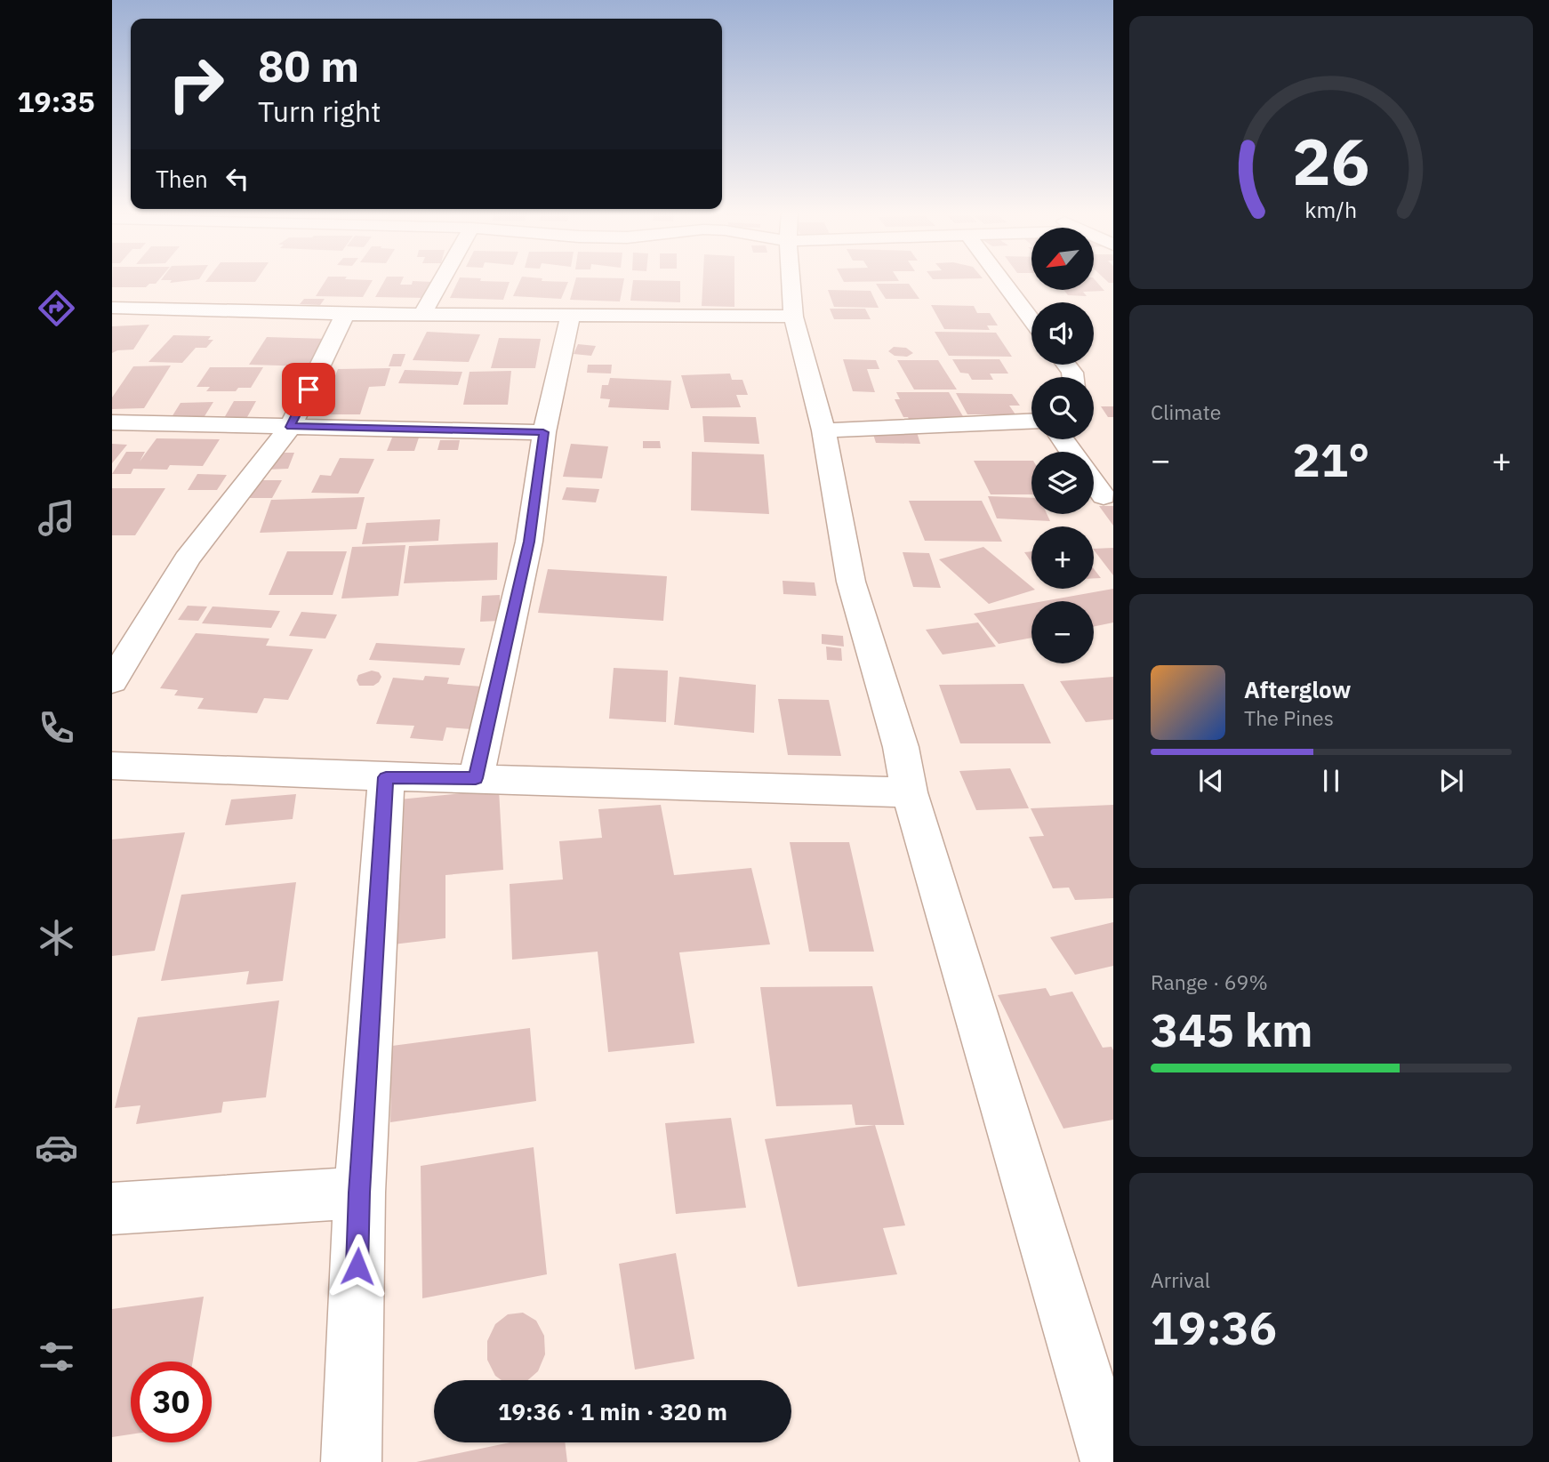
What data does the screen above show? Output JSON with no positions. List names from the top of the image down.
{
  "north": "bottom left",
  "page": {
    "tabs": "19:35",
    "turn": ["80 m", "Turn right"],
    "then": "Then",
    "map_buttons": ["+", "−"],
    "tile": [
      "Climate",
      ["Range · 69%", "345 km"],
      ["Arrival", "19:36"]
    ],
    "heat": ["−", "21°", "+"],
    "song": ["Afterglow", "The Pines"],
    "limit": "30",
    "trip": "19:36 · 1 min · 320 m",
    "gauge": ["26", "km/h"]
  }
}
